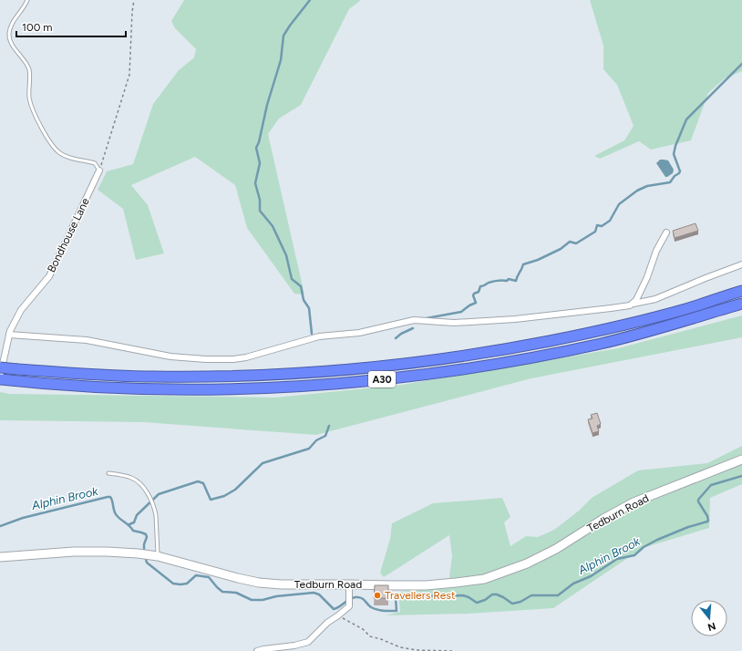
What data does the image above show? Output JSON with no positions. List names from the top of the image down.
{
  "streets": {
    "highway": ["A30"],
    "street": ["Bondhouse Lane", "Tedburn Road"]
  },
  "crossings": [
    ["Bondhouse Lane", "A30"]
  ],
  "water": ["Alphin Brook"],
  "places": ["Travellers Rest"],
  "scale_bar": "100 m",
  "north": "bottom"
}
